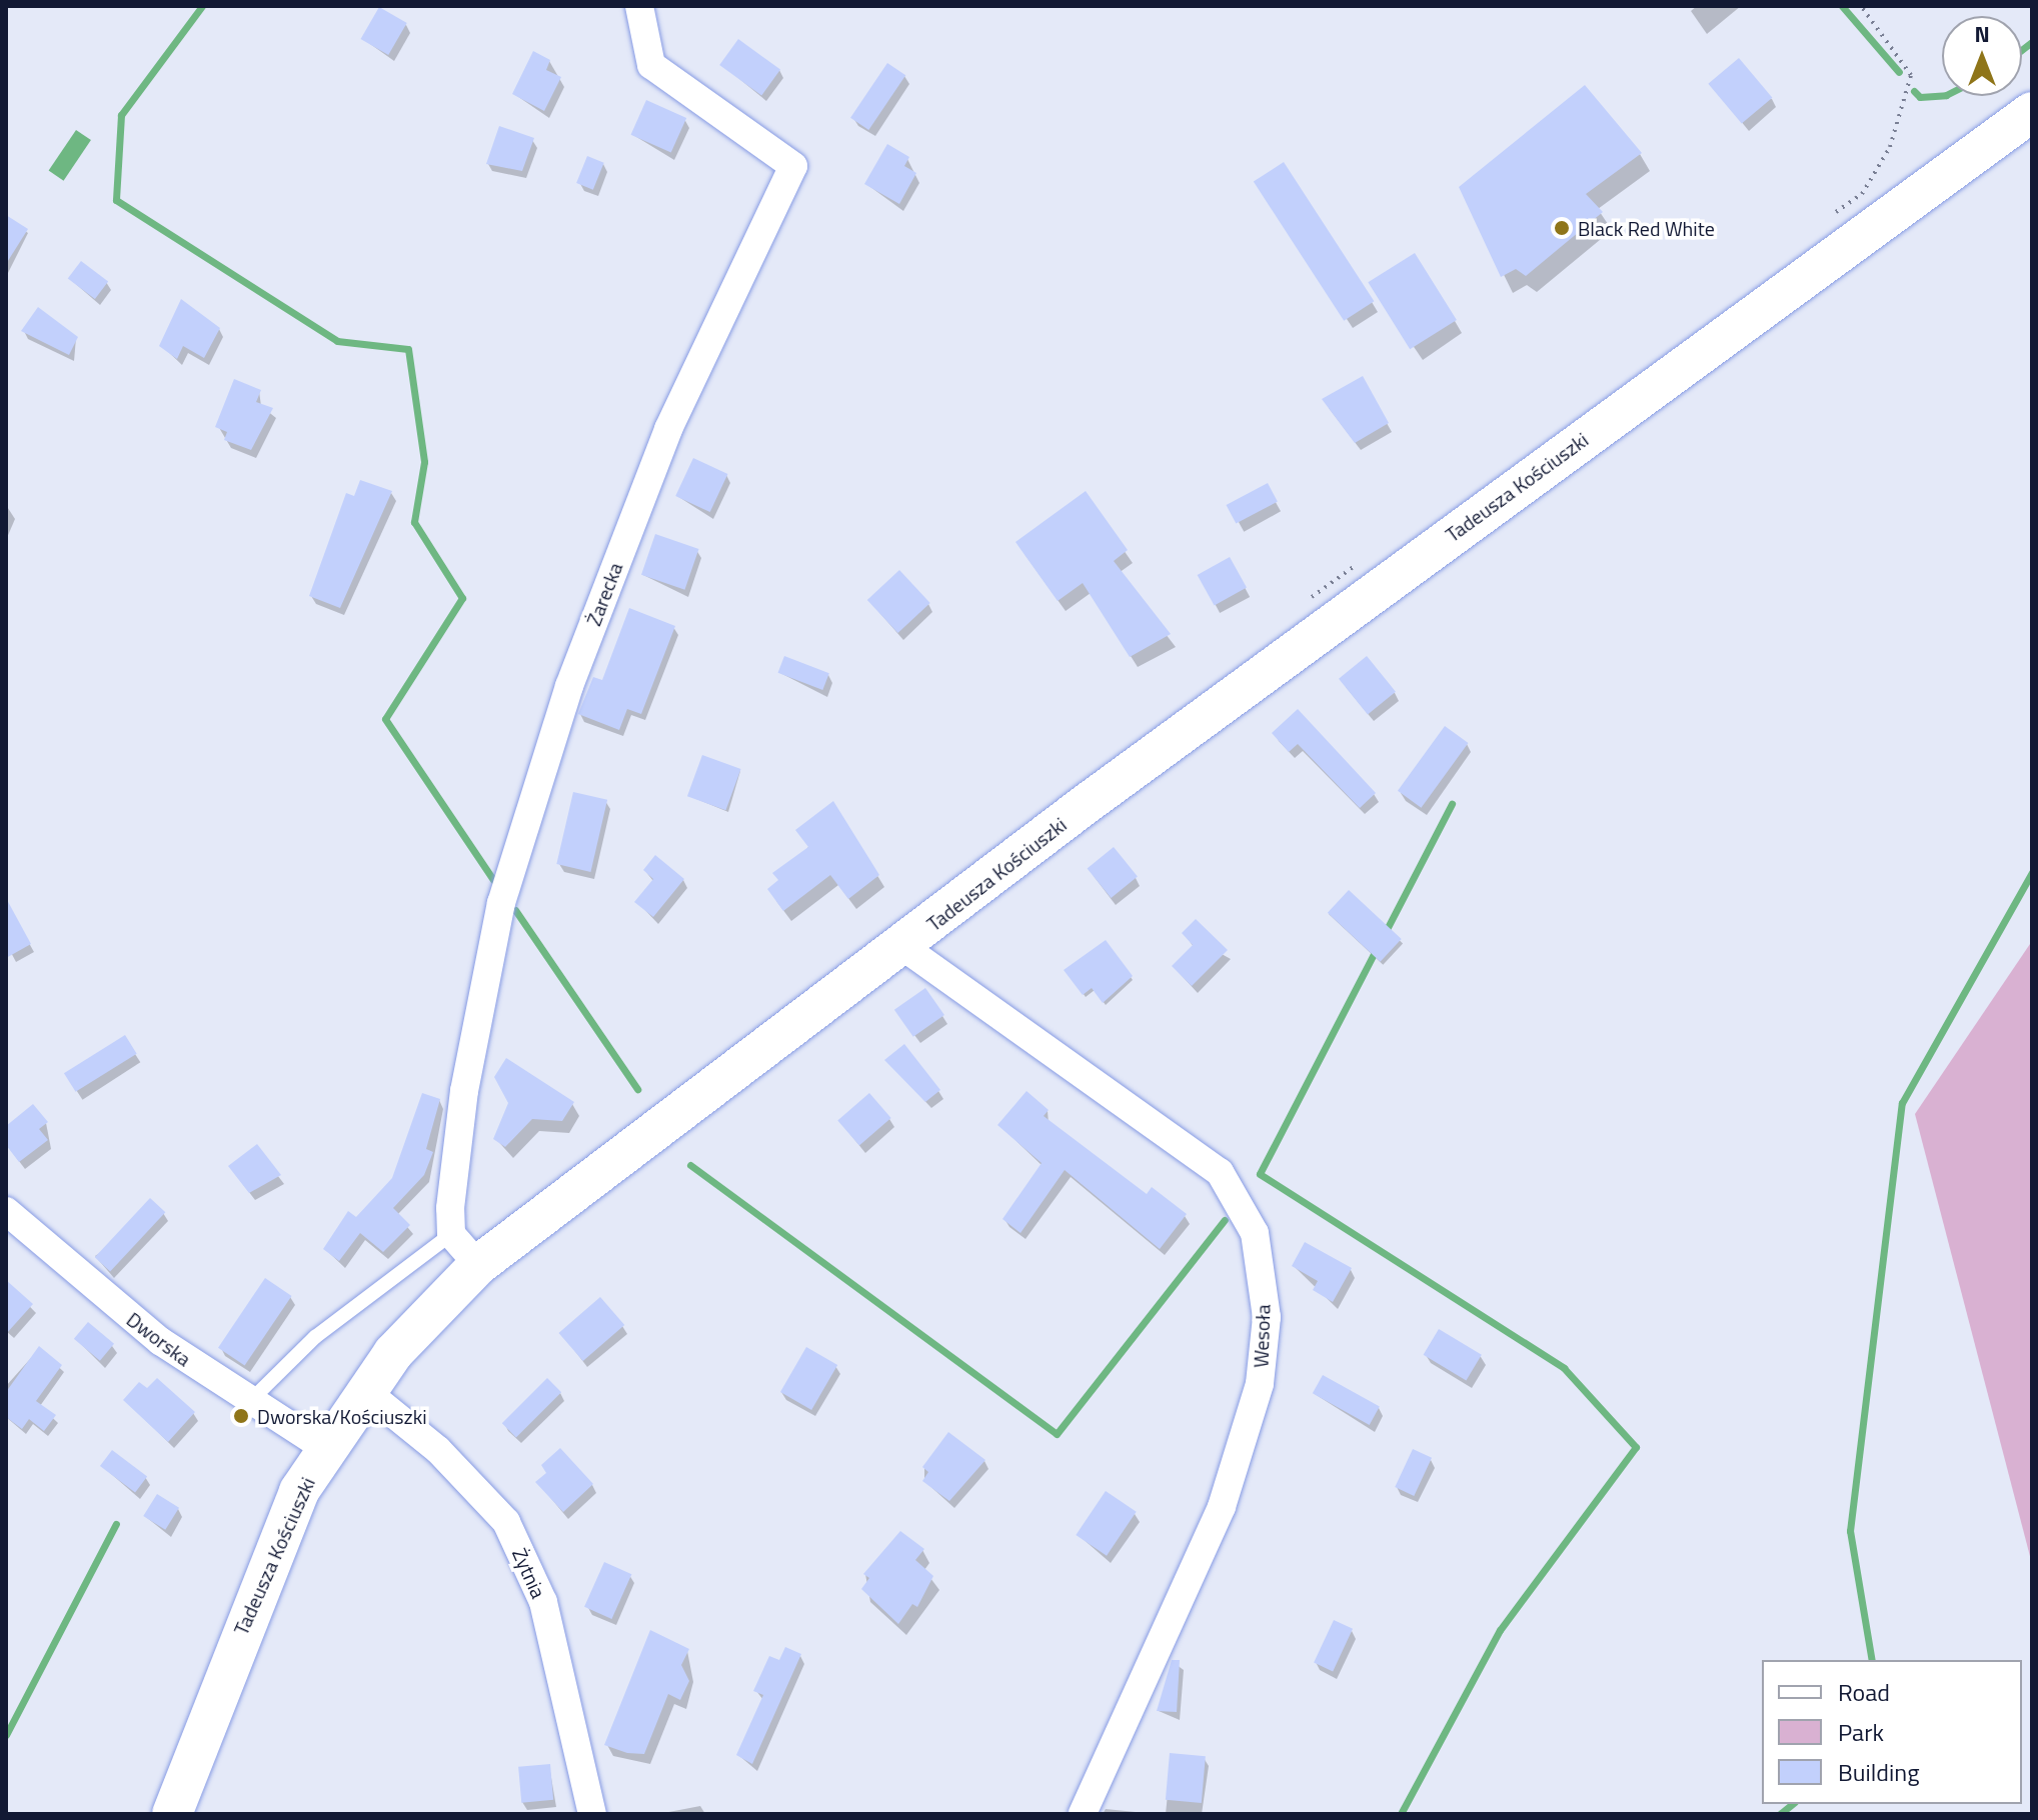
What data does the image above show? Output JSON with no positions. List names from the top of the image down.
{
  "streets": {
    "main road": ["Tadeusza Kościuszki"],
    "street": [
      "Żarecka",
      "Wesoła",
      "Dworska",
      "Żytnia"
    ]
  },
  "crossings": [
    ["Tadeusza Kościuszki", "Wesoła"],
    ["Tadeusza Kościuszki", "Dworska"],
    ["Tadeusza Kościuszki", "Żytnia"]
  ],
  "places": ["Black Red White", "Dworska/Kościuszki"],
  "legend": ["Road", "Park", "Building"],
  "north": "top"
}
